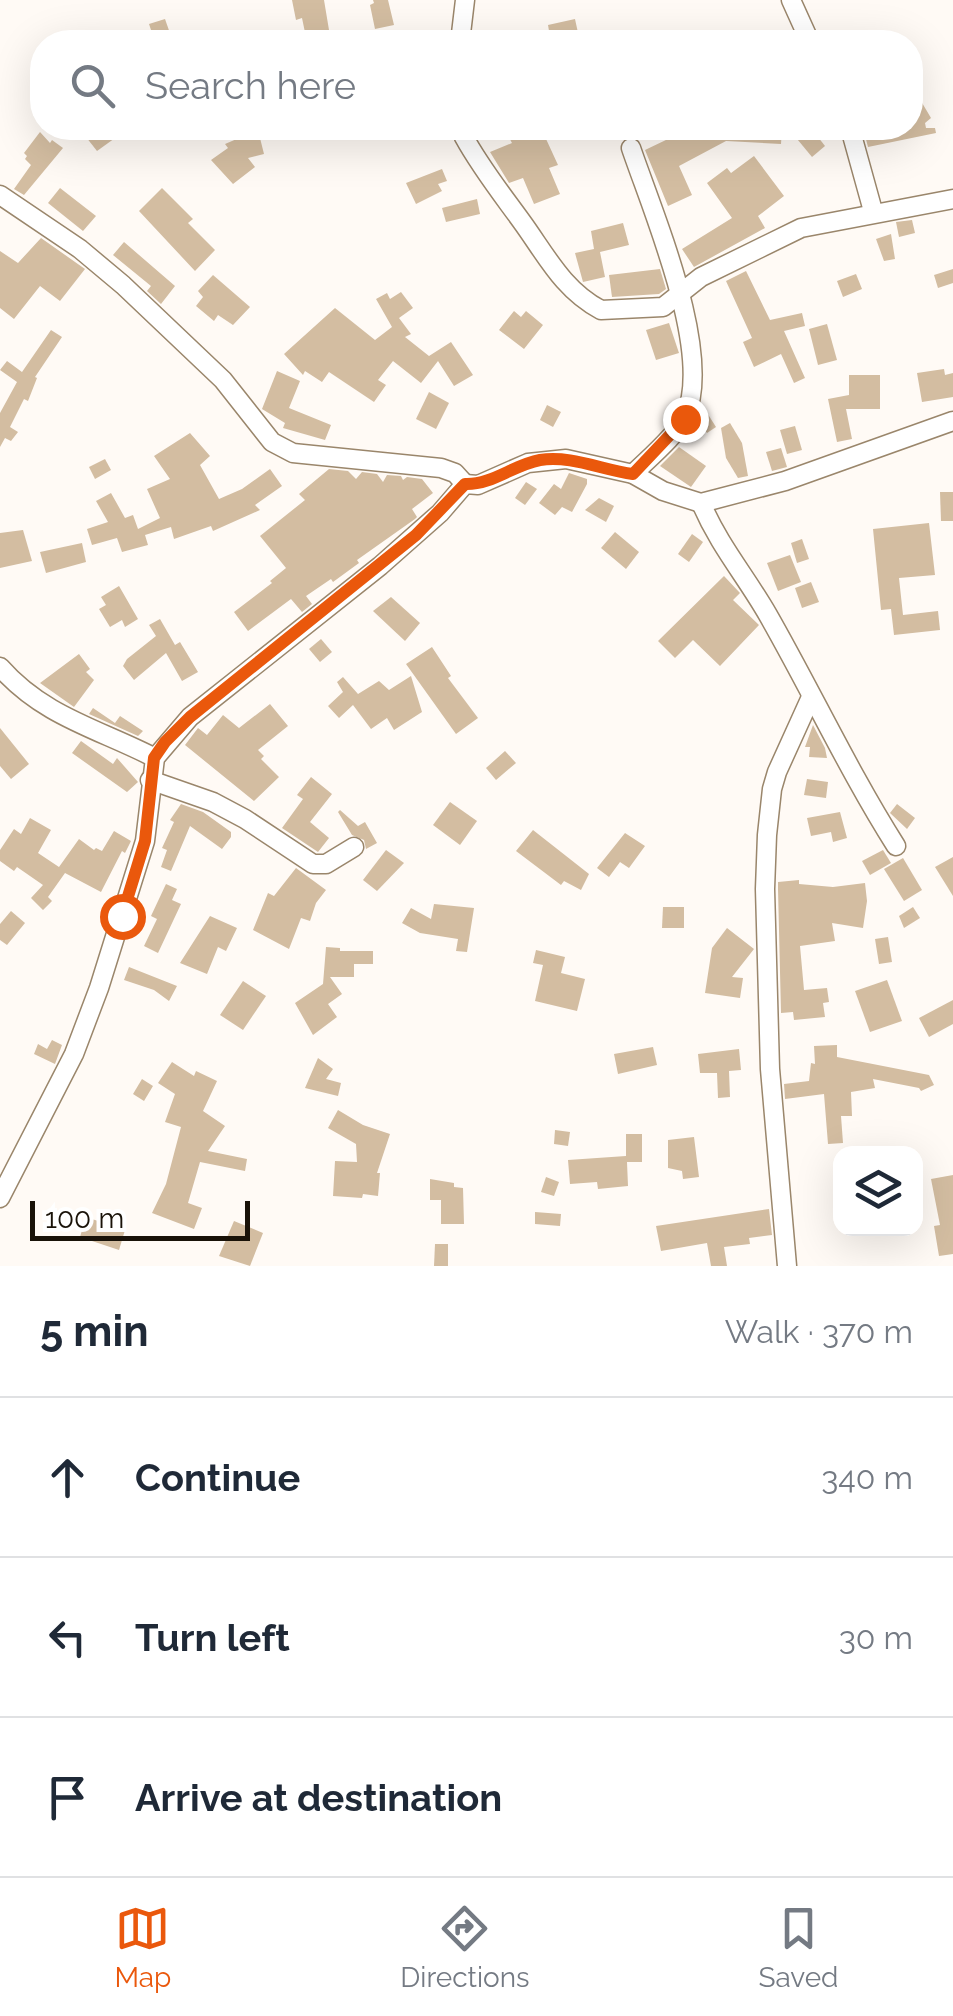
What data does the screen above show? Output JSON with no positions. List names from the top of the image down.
{
  "scale_bar": "100 m",
  "page": {
    "search": "Search here",
    "scale": "100 m",
    "heading": ["5 min", "Walk · 370 m"],
    "list": [
      ["Continue", "340 m"],
      ["Turn left", "30 m"],
      "Arrive at destination"
    ],
    "nav": ["Map", "Directions", "Saved"]
  }
}
